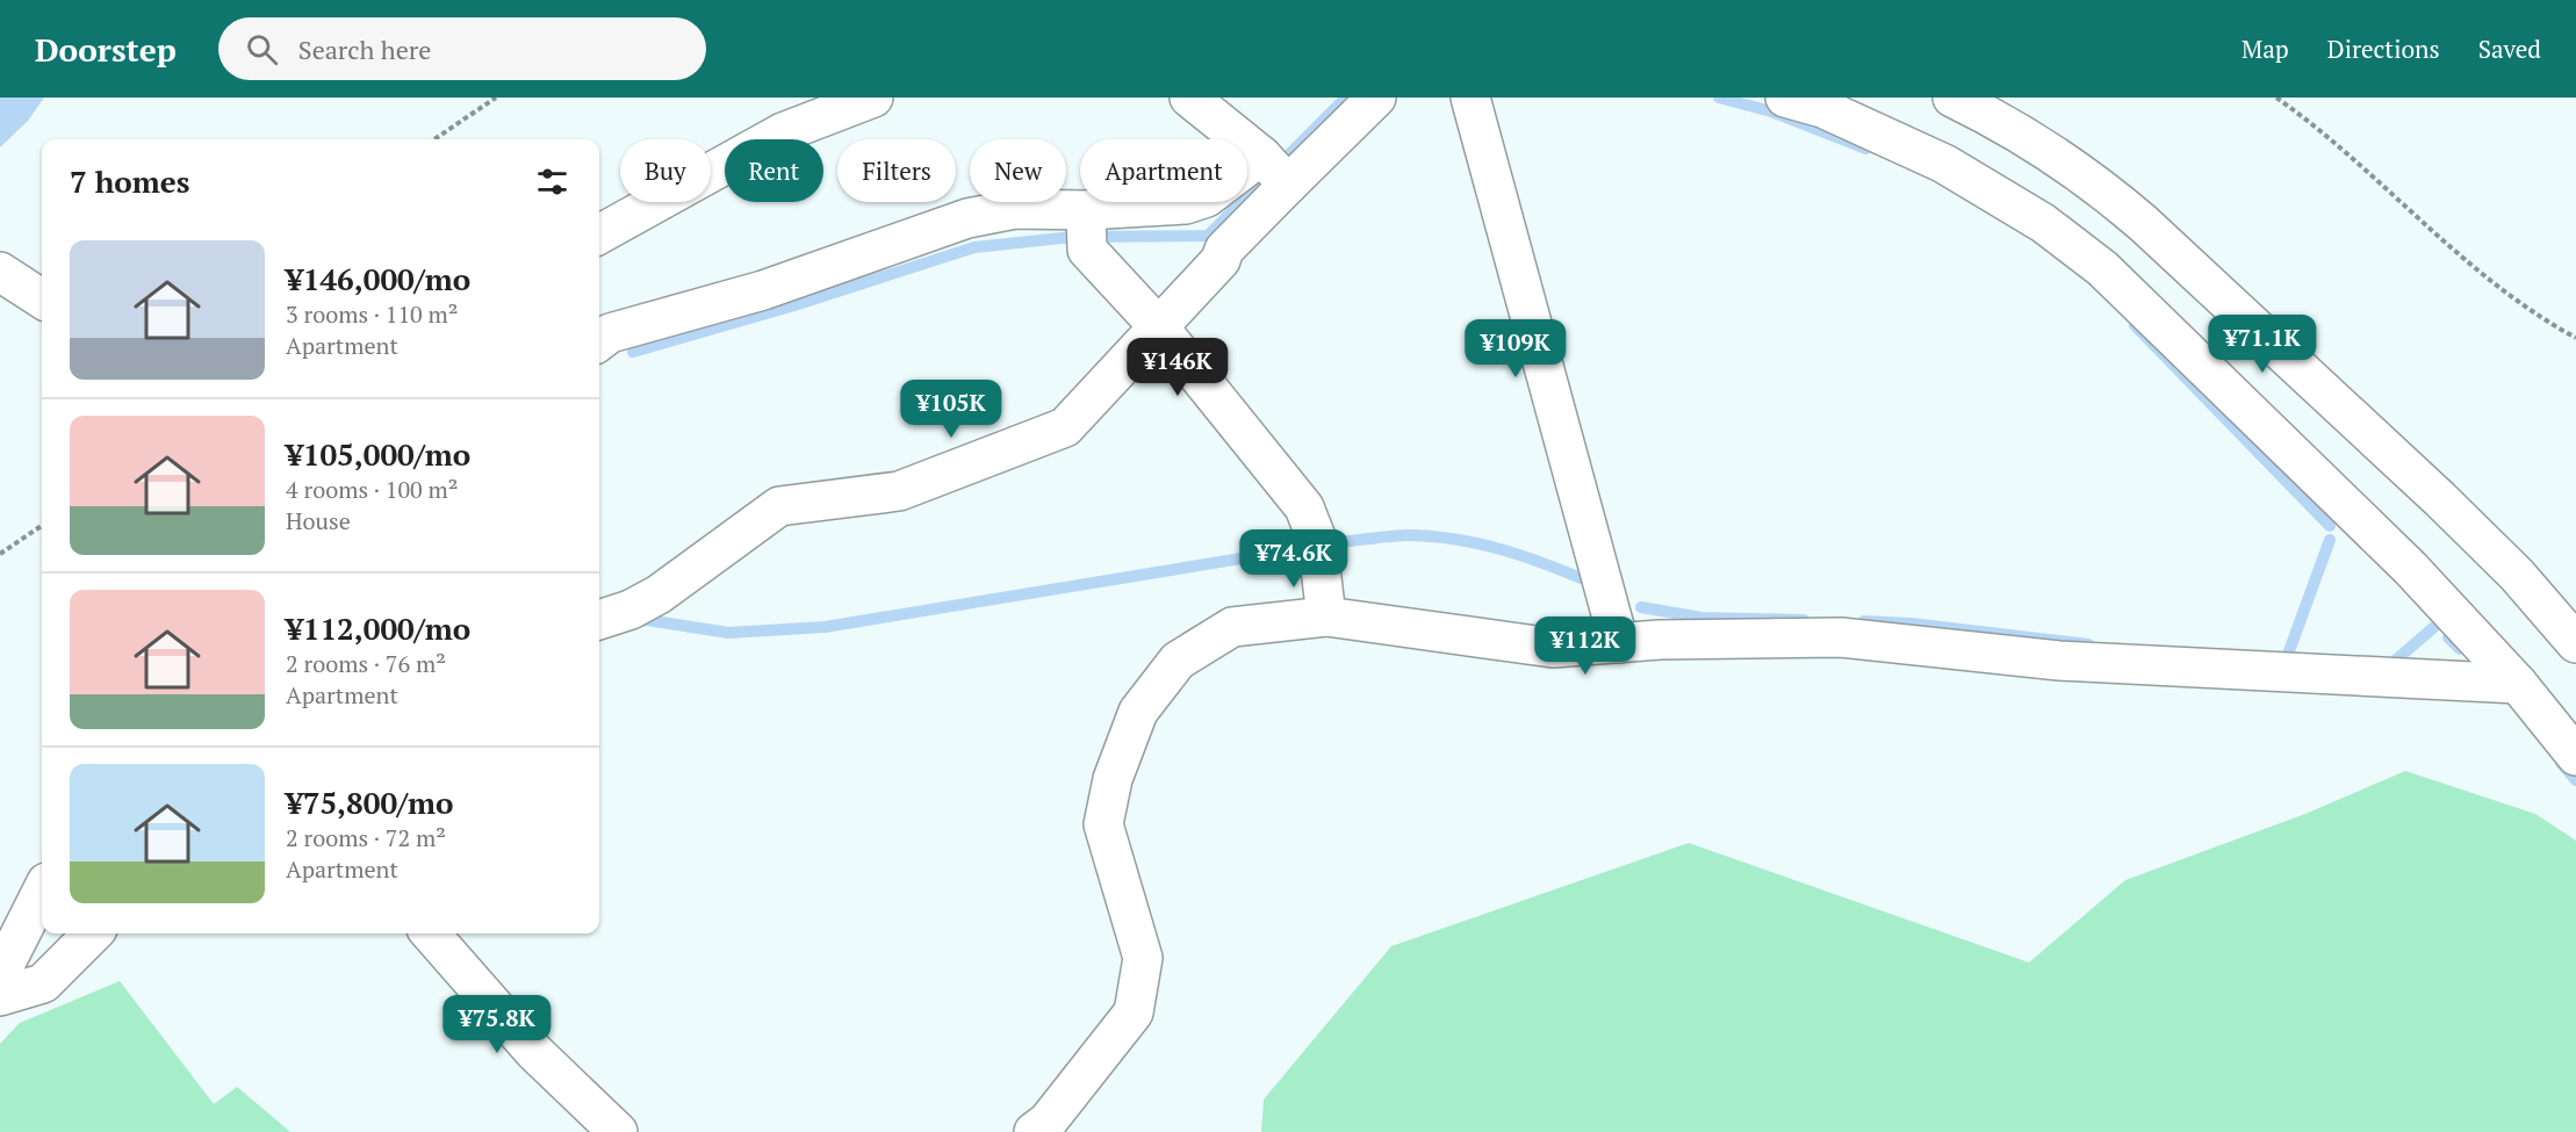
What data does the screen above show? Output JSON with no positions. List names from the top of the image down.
{
  "page": {
    "header": "Doorstep",
    "search": "Search here",
    "nav": ["Map", "Directions", "Saved"],
    "chip": [
      "Buy",
      "Rent",
      "Filters",
      "New",
      "Apartment"
    ],
    "heading": "7 homes",
    "list": [
      {
        "name": "¥146,000/mo",
        "note": "3 rooms · 110 m² · Apartment"
      },
      {
        "name": "¥105,000/mo",
        "note": "4 rooms · 100 m² · House"
      },
      {
        "name": "¥112,000/mo",
        "note": "2 rooms · 76 m² · Apartment"
      },
      {
        "name": "¥75,800/mo",
        "note": "2 rooms · 72 m² · Apartment"
      }
    ],
    "price": [
      "¥71.1K",
      "¥109K",
      "¥146K",
      "¥105K",
      "¥74.6K",
      "¥112K",
      "¥75.8K"
    ]
  }
}
